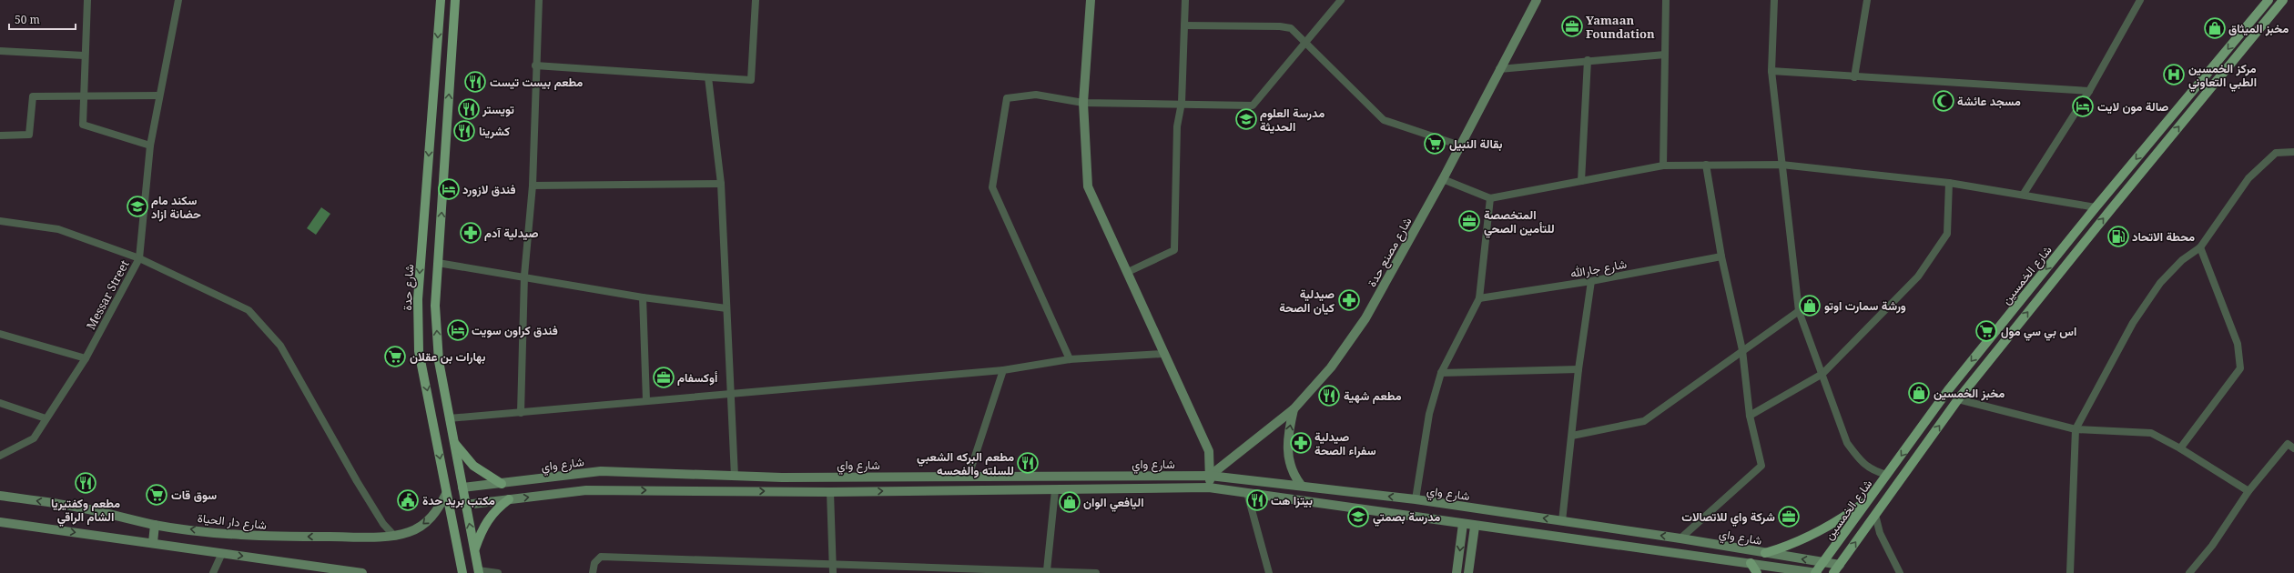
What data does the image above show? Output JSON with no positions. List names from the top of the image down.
{
  "streets": {
    "main road": ["شارع الخمسين", "شارع حدة"],
    "street": [
      "شارع مصنع حدة",
      "شارع جارالله",
      "Messar Street",
      "شارع واي",
      "شارع دار الحياة"
    ]
  },
  "crossings": [
    ["شارع مصنع حدة", "شارع واي"],
    ["شارع الخمسين", "شارع واي"],
    ["شارع حدة", "شارع دار الحياة"]
  ],
  "places": {
    "office": [
      "Yamaan Foundation",
      "المتخصصة للتأمين الصحي",
      "أوكسفام",
      "شركة واي للاتصالات"
    ],
    "shop": [
      "مخبز الميثاق",
      "ورشة سمارت اوتو",
      "مخبز الخمسين",
      "اليافعي الوان"
    ],
    "hospital": ["مركز الخمسين الطبي التعاوني"],
    "restaurant": [
      "مطعم بيست تيست",
      "تويستر",
      "كشرينا",
      "مطعم شهية",
      "مطعم البركه الشعبي للسلته والفحسه",
      "مطعم وكفتيريا الشام الراقي",
      "بيتزا هت"
    ],
    "mosque": ["مسجد عائشة"],
    "hotel": ["صالة مون لايت", "فندق لازورد", "فندق كراون سويت"],
    "school or university": ["مدرسة العلوم الحديثة", "سكند مام حضانة ازاد", "مدرسة بصمتي"],
    "supermarket": [
      "بقالة النبيل",
      "اس بي سي مول",
      "بهارات بن عقلان",
      "سوق قات"
    ],
    "pharmacy": ["صيدلية آدم", "صيدلية كيان الصحة", "صيدلية سفراء الصحة"],
    "fuel station": ["محطة الاتحاد"],
    "public building": ["مكتب بريد حدة"]
  },
  "scale_bar": "50 m"
}
